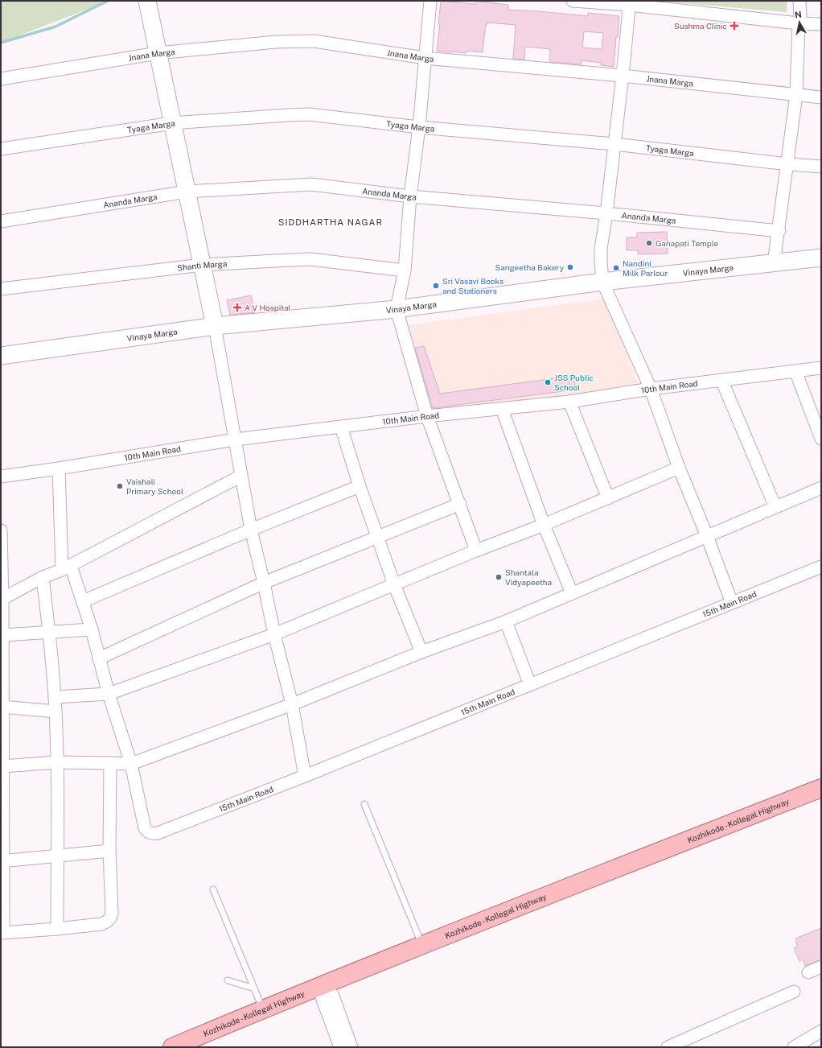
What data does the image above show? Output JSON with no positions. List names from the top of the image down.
{
  "streets": {
    "main road": ["Kozhikode - Kollegal Highway"],
    "street": [
      "Jnana Marga",
      "Tyaga Marga",
      "Ananda Marga",
      "Shanti Marga",
      "Vinaya Marga",
      "10th Main Road",
      "15th Main Road"
    ]
  },
  "districts": ["SIDDHARTHA NAGAR"],
  "places": {
    "health": ["Sushma Clinic", "A V Hospital"],
    "other": [
      "Ganapati Temple",
      "Sangeetha Bakery",
      "Nandini Milk Parlour",
      "Sri Vasavi Books and Stationers",
      "JSS Public School",
      "Vaishali Primary School",
      "Shantala Vidyapeetha"
    ]
  },
  "north": "top"
}
